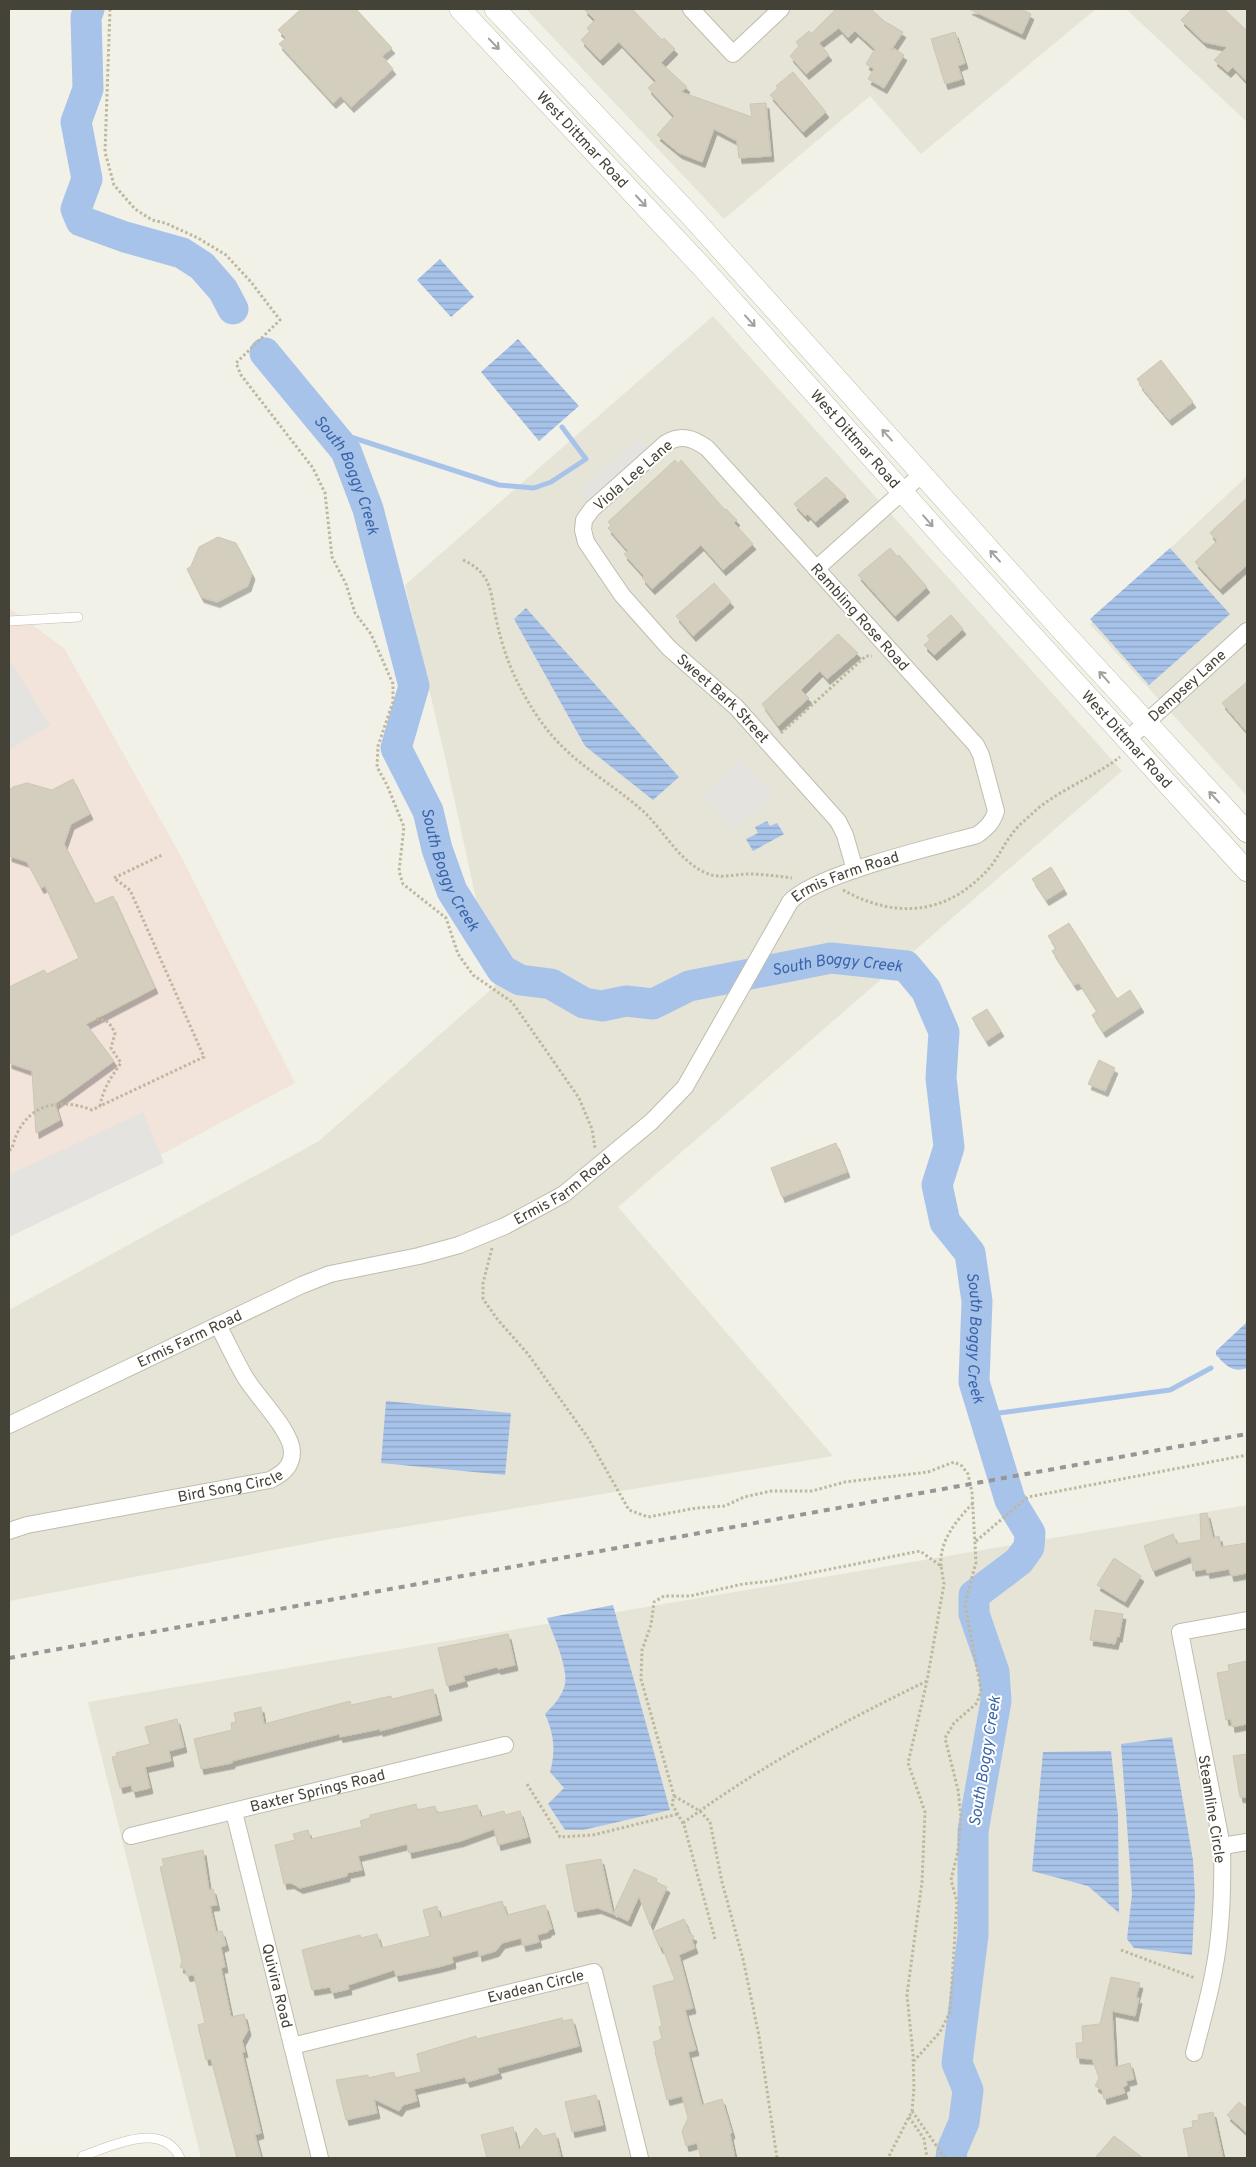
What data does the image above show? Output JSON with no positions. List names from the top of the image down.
{
  "streets": {
    "street": [
      "West Dittmar Road",
      "Viola Lee Lane",
      "Rambling Rose Road",
      "Dempsey Lane",
      "Sweet Bark Street",
      "Ermis Farm Road",
      "Bird Song Circle",
      "Baxter Springs Road",
      "Steamline Circle",
      "Quivira Road",
      "Evadean Circle"
    ]
  },
  "crossings": [
    ["West Dittmar Road", "Dempsey Lane"],
    ["Viola Lee Lane", "Rambling Rose Road"],
    ["Viola Lee Lane", "Sweet Bark Street"],
    ["Rambling Rose Road", "Ermis Farm Road"],
    ["Sweet Bark Street", "Ermis Farm Road"],
    ["Ermis Farm Road", "Bird Song Circle"],
    ["Baxter Springs Road", "Quivira Road"],
    ["Quivira Road", "Evadean Circle"]
  ],
  "water": ["South Boggy Creek"]
}
